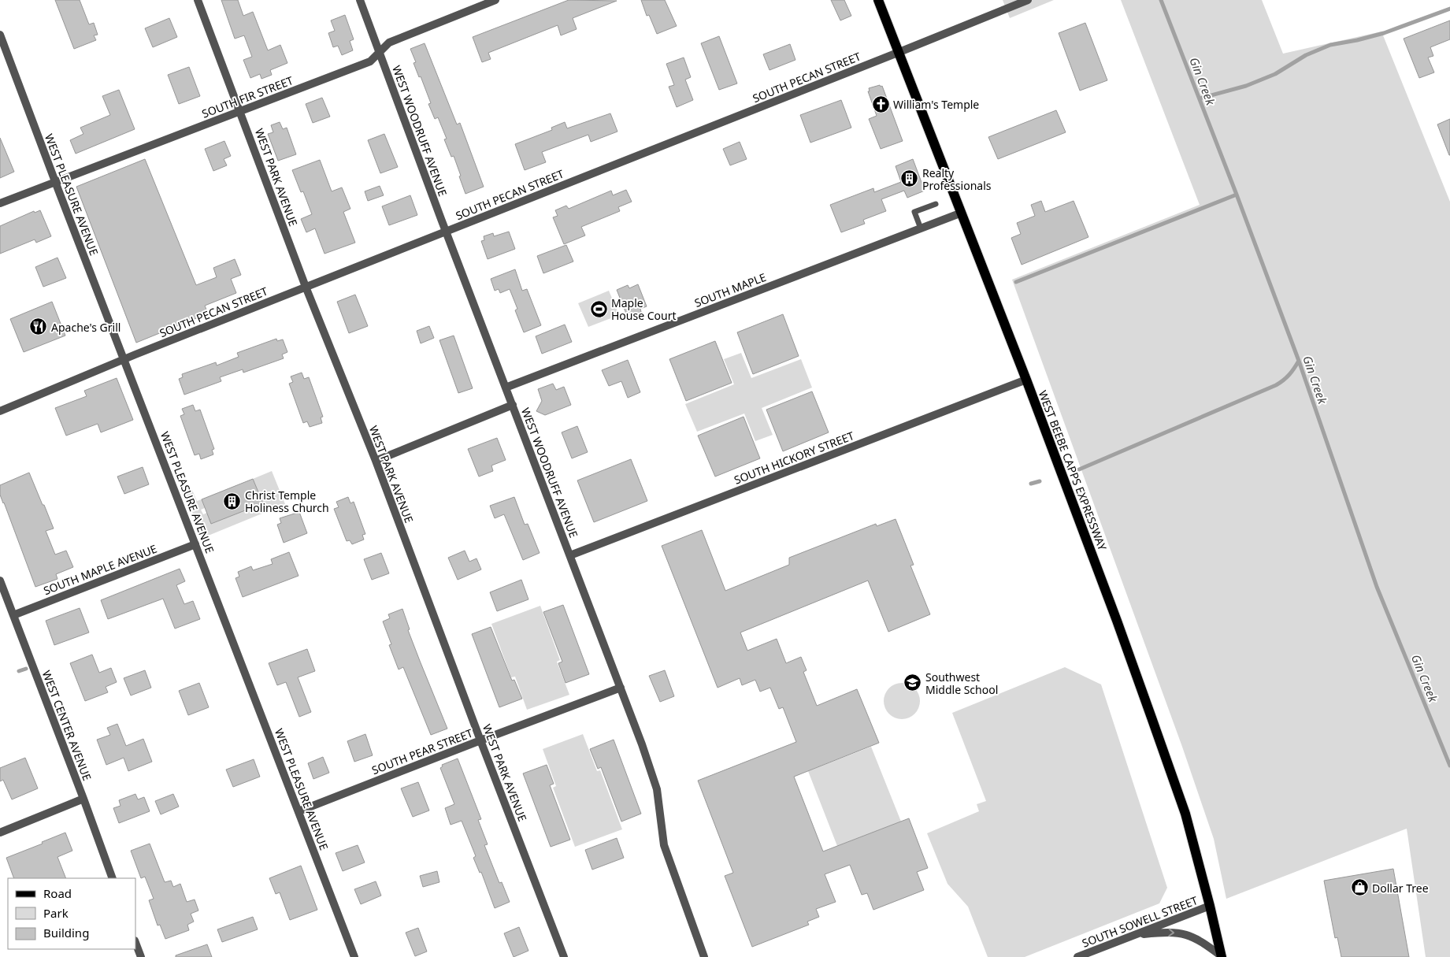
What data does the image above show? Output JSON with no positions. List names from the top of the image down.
{
  "streets": {
    "main road": ["WEST BEEBE CAPPS EXPRESSWAY"],
    "street": [
      "SOUTH PECAN STREET",
      "SOUTH FIR STREET",
      "WEST WOODRUFF AVENUE",
      "WEST PARK AVENUE",
      "WEST PLEASURE AVENUE",
      "SOUTH MAPLE",
      "SOUTH HICKORY STREET",
      "SOUTH MAPLE AVENUE",
      "WEST CENTER AVENUE",
      "SOUTH PEAR STREET",
      "SOUTH SOWELL STREET"
    ]
  },
  "crossings": [
    ["SOUTH PECAN STREET", "WEST WOODRUFF AVENUE"],
    ["SOUTH PECAN STREET", "WEST PARK AVENUE"],
    ["SOUTH PECAN STREET", "WEST PLEASURE AVENUE"],
    ["SOUTH PECAN STREET", "WEST BEEBE CAPPS EXPRESSWAY"],
    ["SOUTH FIR STREET", "WEST WOODRUFF AVENUE"],
    ["SOUTH FIR STREET", "WEST PARK AVENUE"],
    ["SOUTH FIR STREET", "WEST PLEASURE AVENUE"],
    ["WEST WOODRUFF AVENUE", "SOUTH MAPLE"],
    ["WEST WOODRUFF AVENUE", "SOUTH HICKORY STREET"],
    ["WEST WOODRUFF AVENUE", "SOUTH PEAR STREET"],
    ["WEST PARK AVENUE", "SOUTH PEAR STREET"],
    ["WEST PLEASURE AVENUE", "SOUTH MAPLE AVENUE"],
    ["WEST PLEASURE AVENUE", "SOUTH PEAR STREET"],
    ["SOUTH MAPLE", "WEST BEEBE CAPPS EXPRESSWAY"],
    ["SOUTH HICKORY STREET", "WEST BEEBE CAPPS EXPRESSWAY"],
    ["WEST BEEBE CAPPS EXPRESSWAY", "SOUTH SOWELL STREET"],
    ["SOUTH MAPLE AVENUE", "WEST CENTER AVENUE"]
  ],
  "water": ["Gin Creek"],
  "places": {
    "church": ["William's Temple"],
    "building": ["Realty Professionals", "Christ Temple Holiness Church"],
    "sports": ["Maple House Court"],
    "restaurant": ["Apache's Grill"],
    "school or university": ["Southwest Middle School"],
    "shop": ["Dollar Tree"]
  },
  "legend": ["Road", "Park", "Building"]
}
